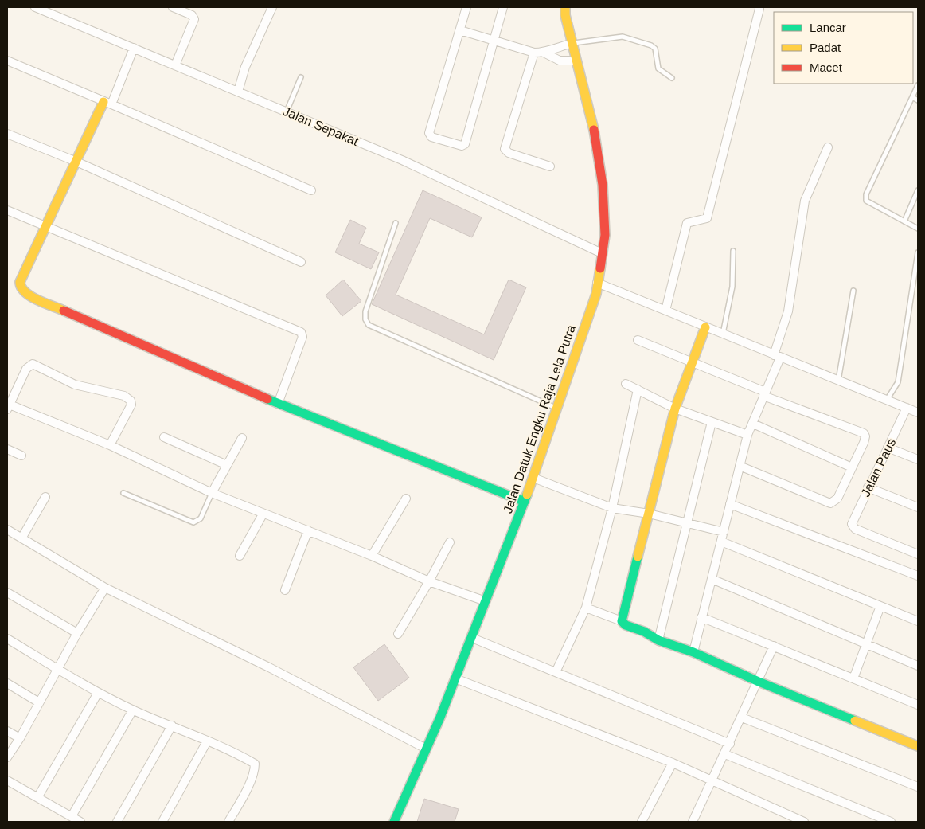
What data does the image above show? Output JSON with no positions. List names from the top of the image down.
{
  "streets": {
    "street": ["Jalan Sepakat", "Jalan Datuk Engku Raja Lela Putra", "Jalan Paus"]
  },
  "crossings": [
    ["Jalan Sepakat", "Jalan Datuk Engku Raja Lela Putra"]
  ],
  "legend": ["Lancar", "Padat", "Macet"]
}
